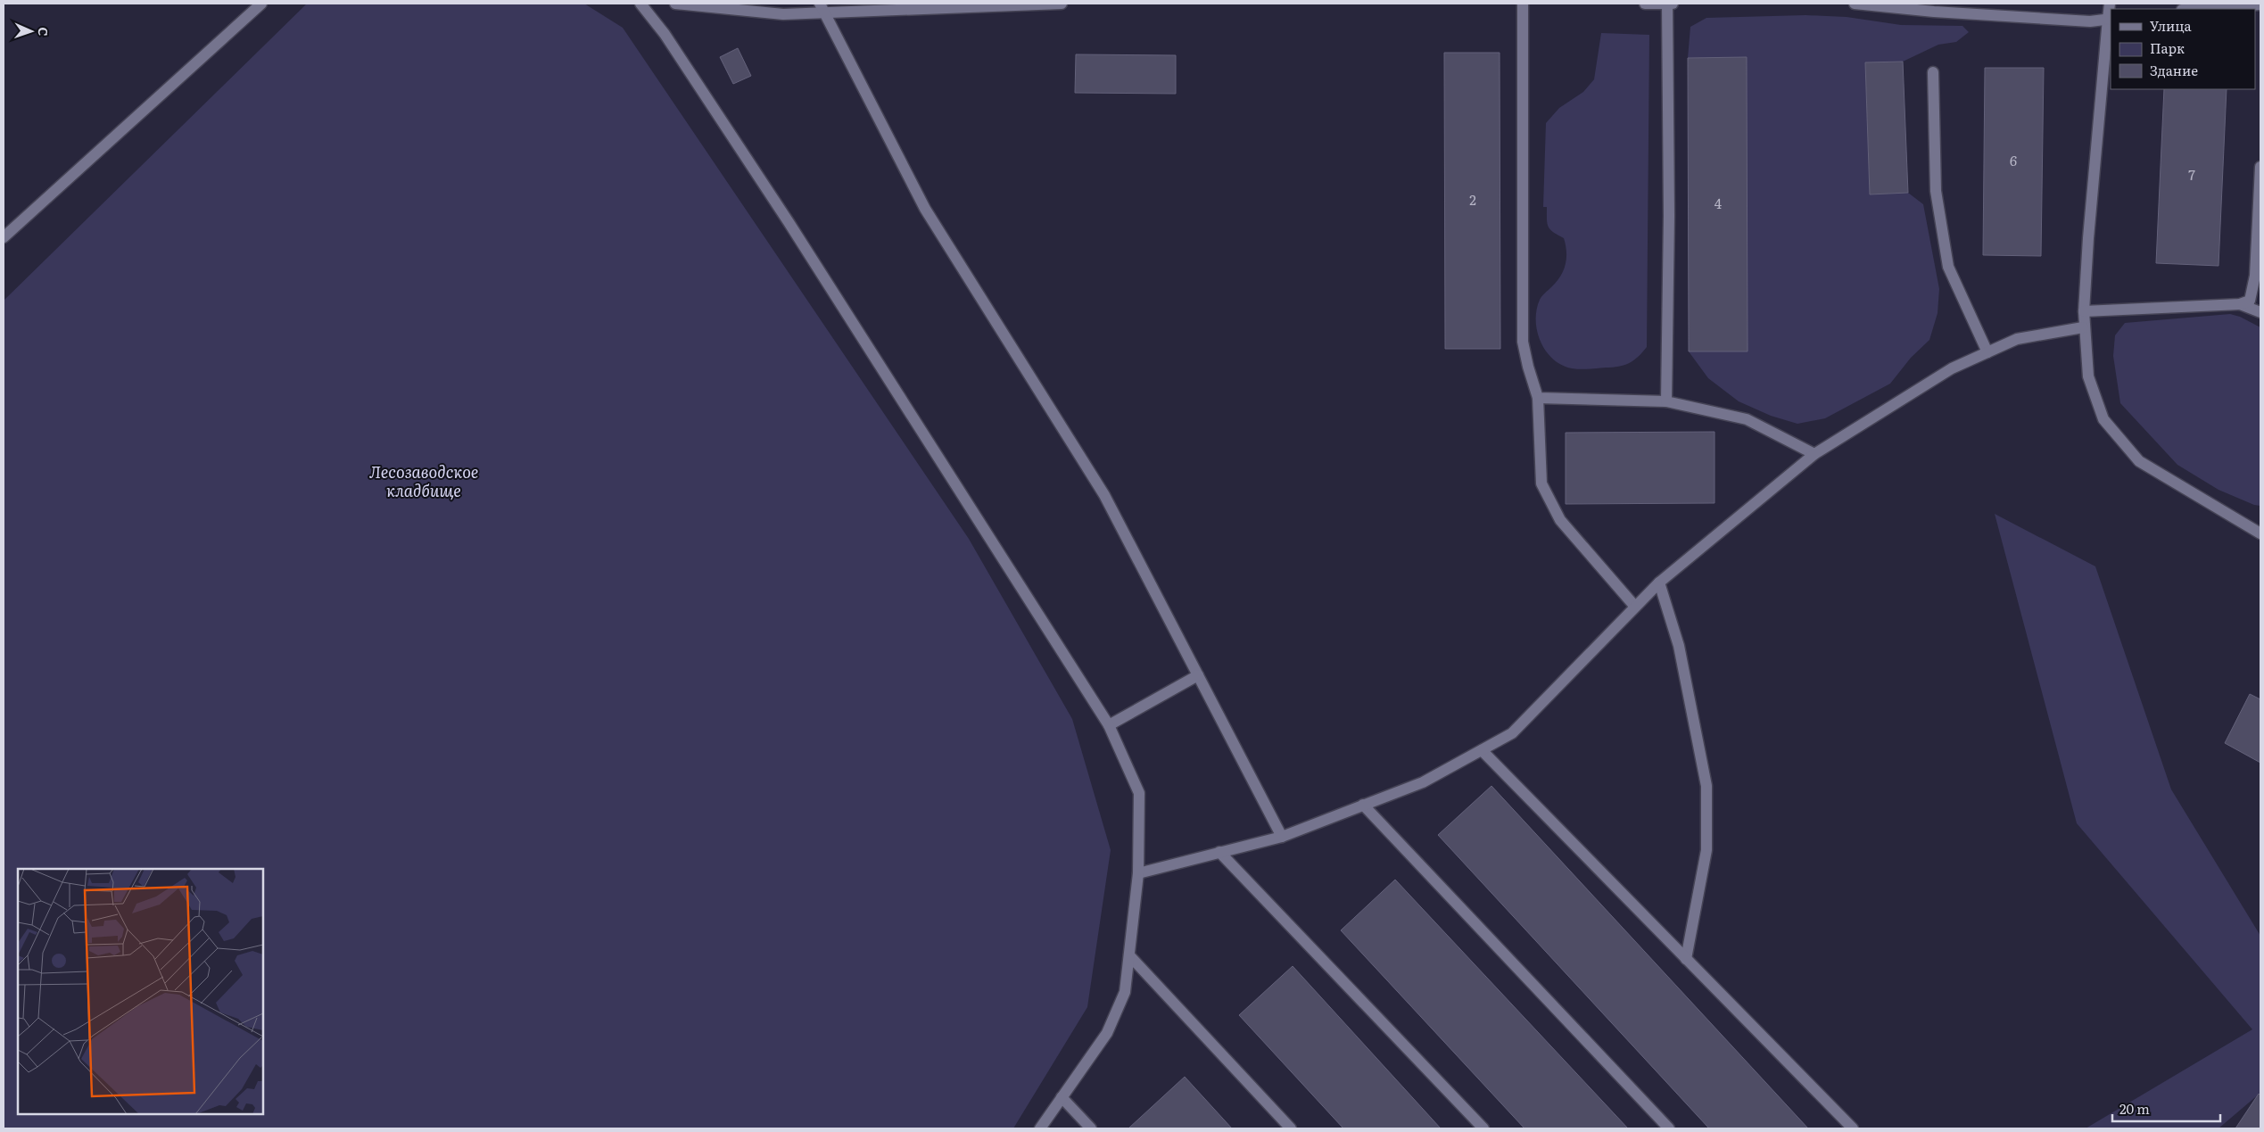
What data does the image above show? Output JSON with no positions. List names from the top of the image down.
{
  "parks": ["Лесозаводское кладбище"],
  "house_numbers": [
    "6",
    "7",
    "2",
    "4"
  ],
  "legend": ["Улица", "Парк", "Здание"],
  "scale_bar": "20 m",
  "north": "right"
}
